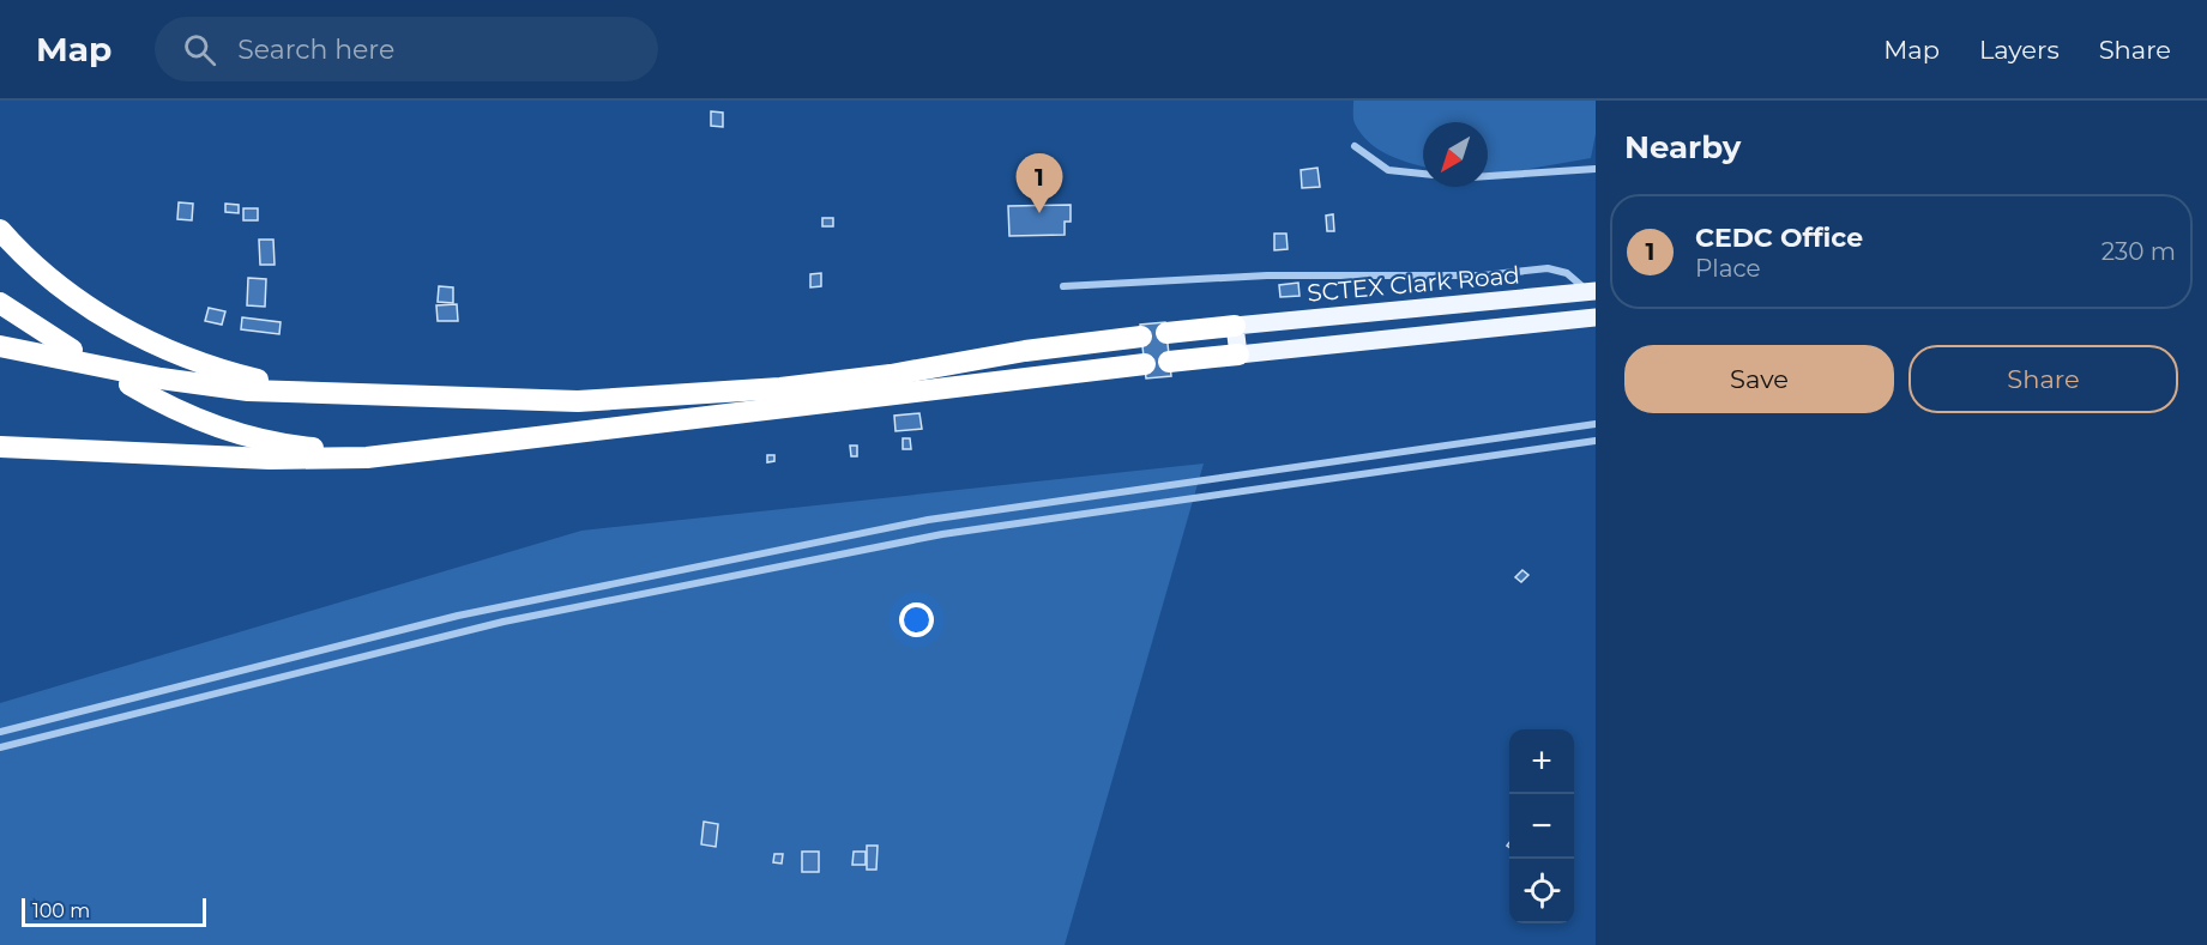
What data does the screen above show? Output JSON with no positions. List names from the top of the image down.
{
  "streets": {
    "main road": ["SCTEX Clark Road"]
  },
  "scale_bar": "100 m",
  "north": "bottom left",
  "page": {
    "header": "Map",
    "search": "Search here",
    "nav": ["Map", "Layers", "Share"],
    "heading": "Nearby",
    "pins": "1",
    "list": [
      {
        "mark": "1",
        "name": "CEDC Office",
        "note": "Place",
        "value": "230 m"
      }
    ],
    "buttons": ["Save", "Share"],
    "map_buttons": ["+", "−"],
    "scale": "100 m"
  }
}
